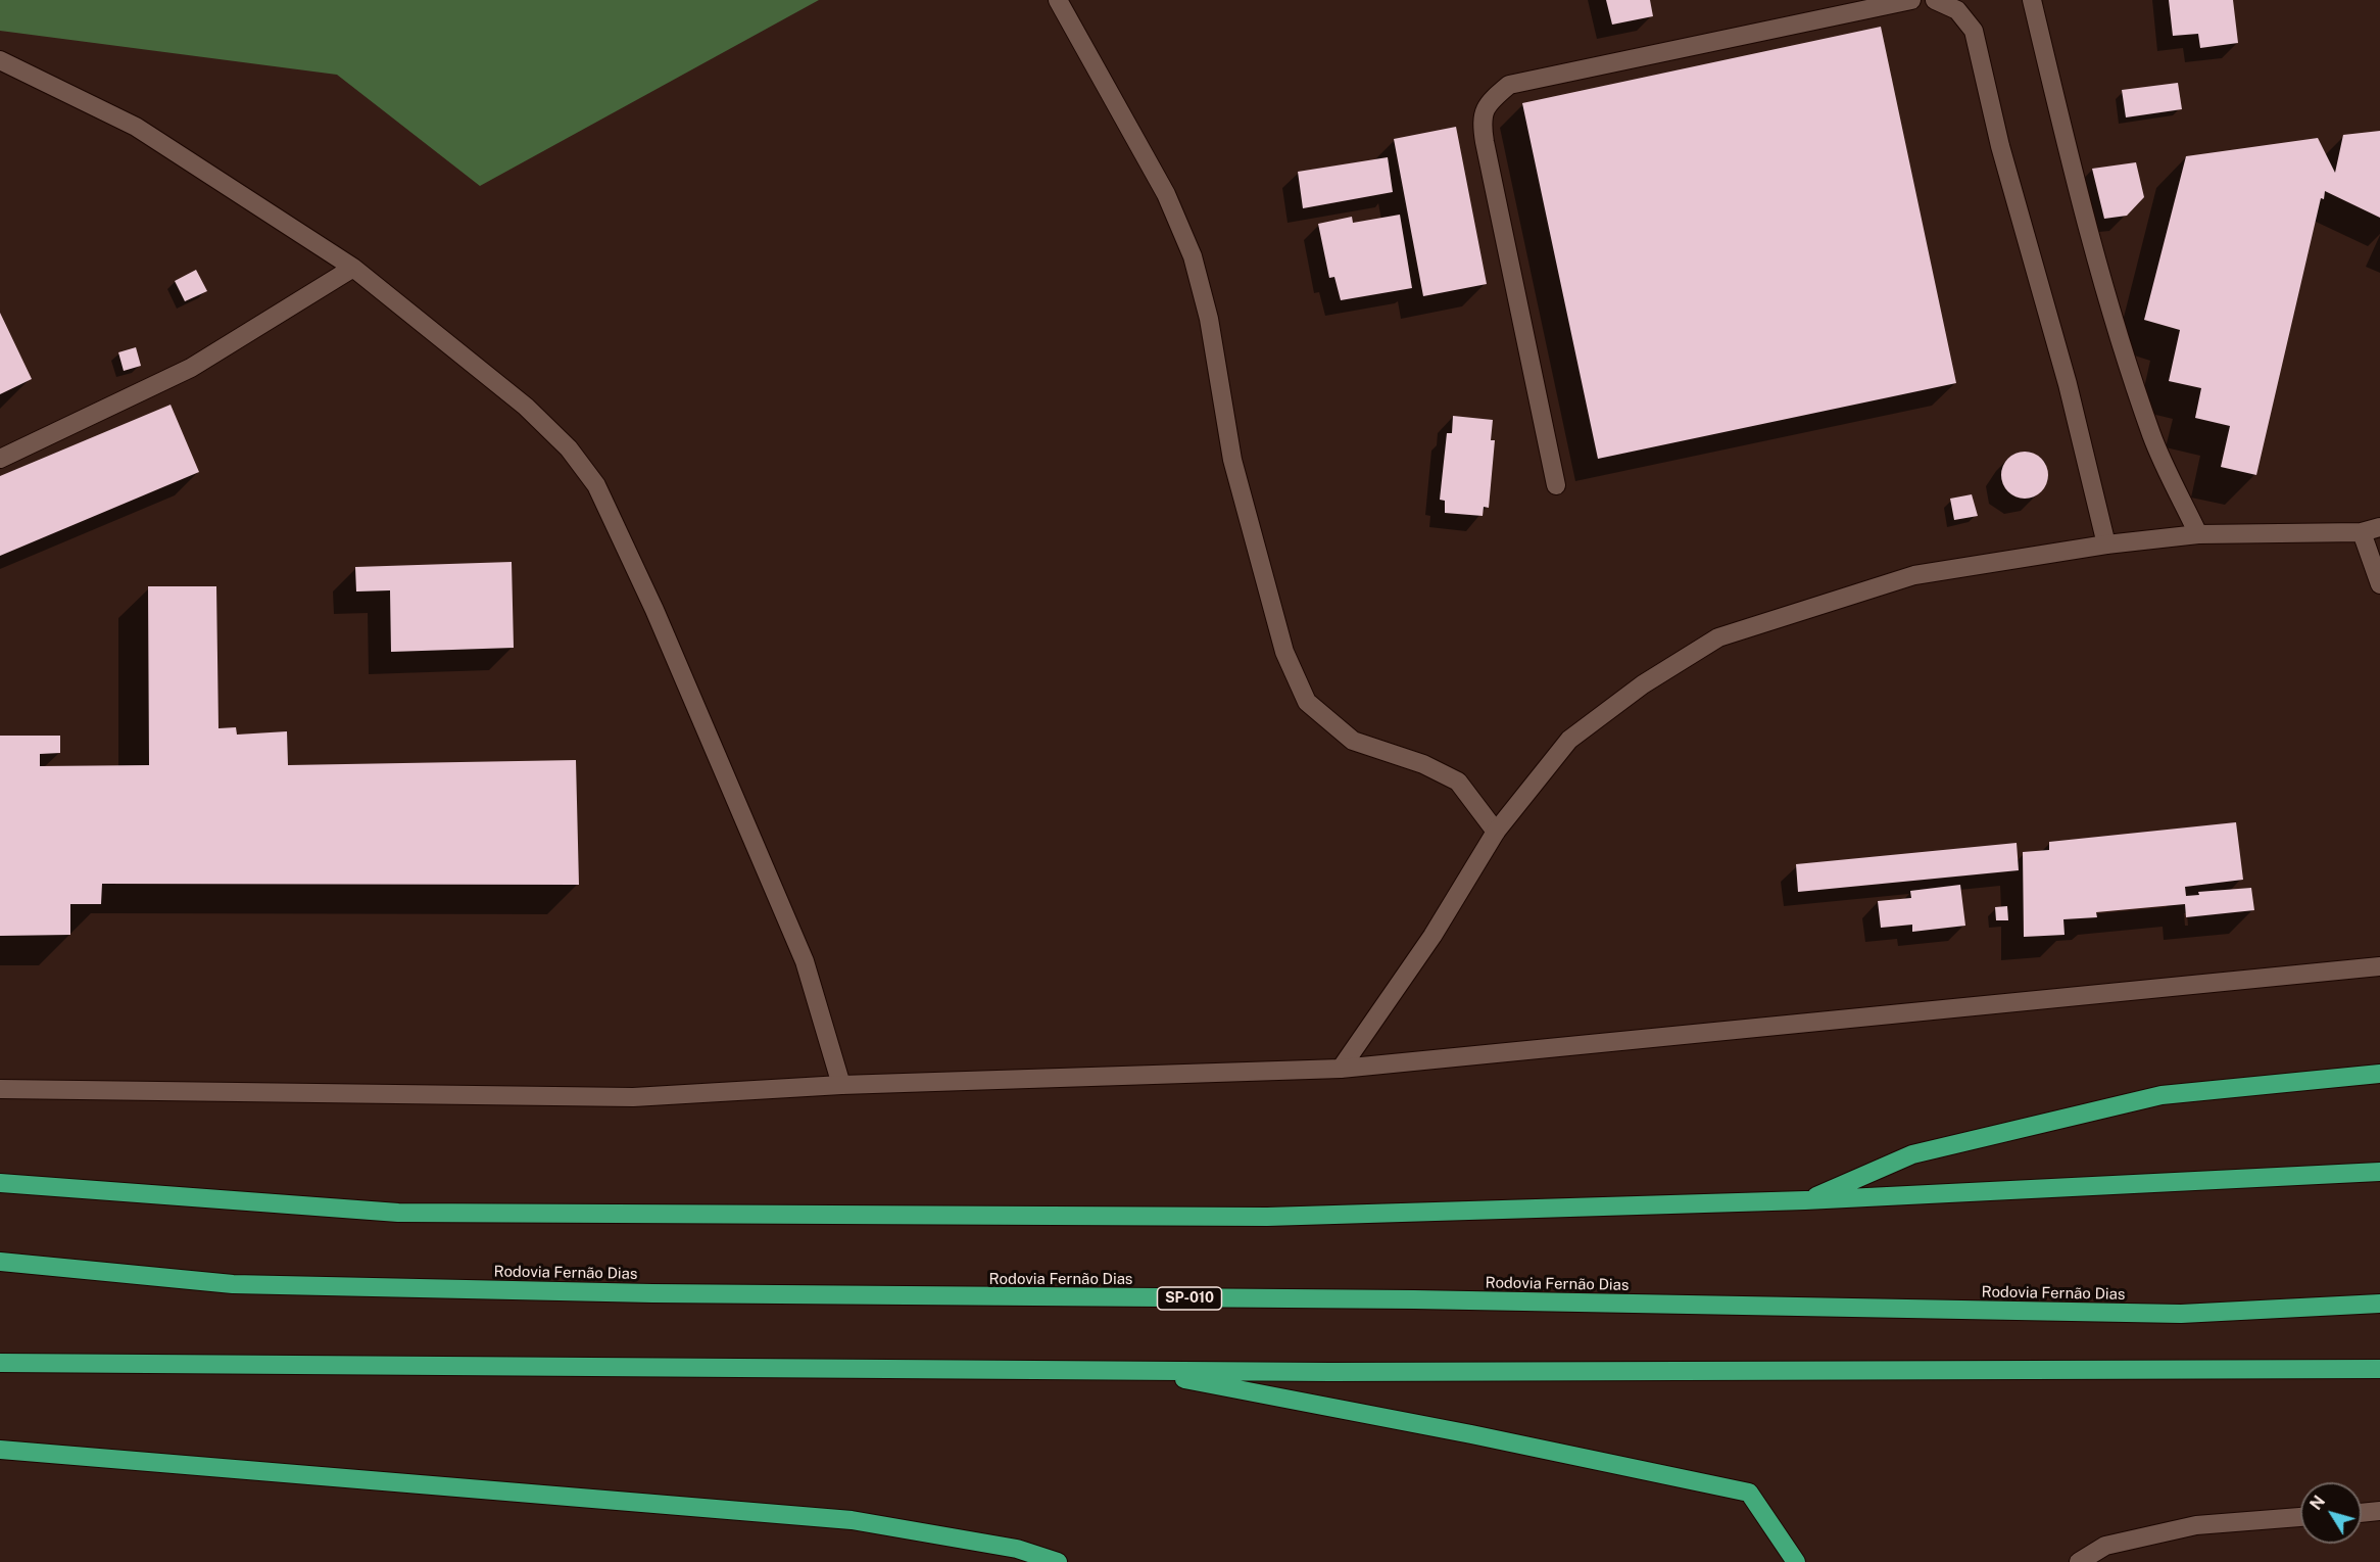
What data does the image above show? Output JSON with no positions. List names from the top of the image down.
{
  "streets": {
    "highway": ["Rodovia Fernão Dias", "SP-010"]
  },
  "north": "top left"
}
